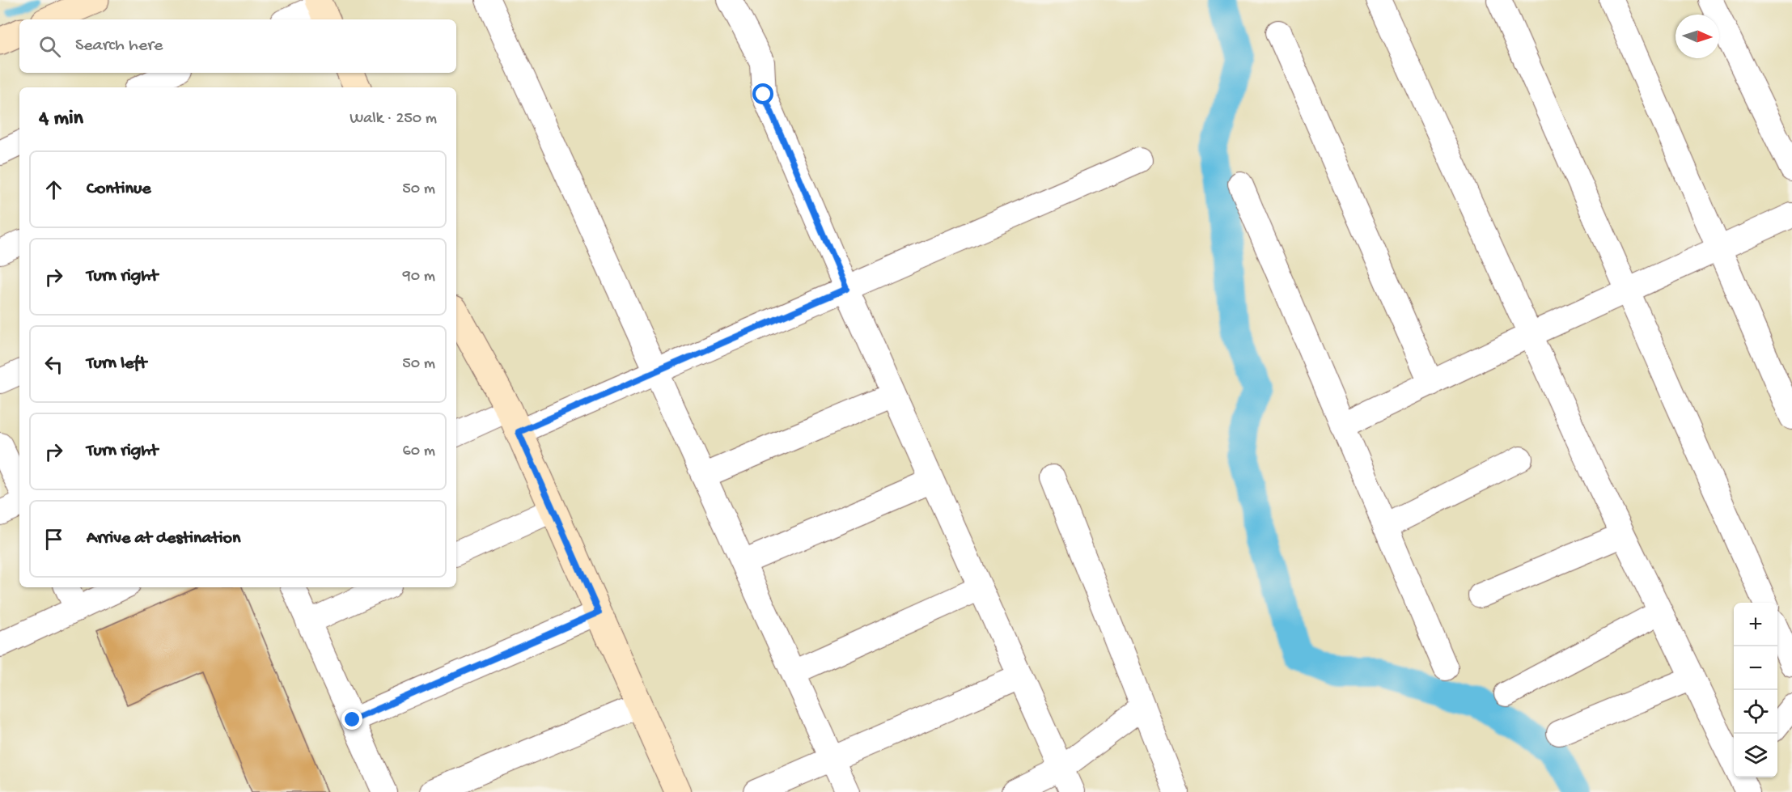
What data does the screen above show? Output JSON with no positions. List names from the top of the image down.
{
  "north": "right",
  "page": {
    "search": "Search here",
    "heading": ["4 min", "Walk · 250 m"],
    "list": [
      ["Continue", "50 m"],
      ["Turn right", "90 m"],
      ["Turn left", "50 m"],
      ["Turn right", "60 m"],
      "Arrive at destination"
    ],
    "map_buttons": ["+", "−"]
  }
}
